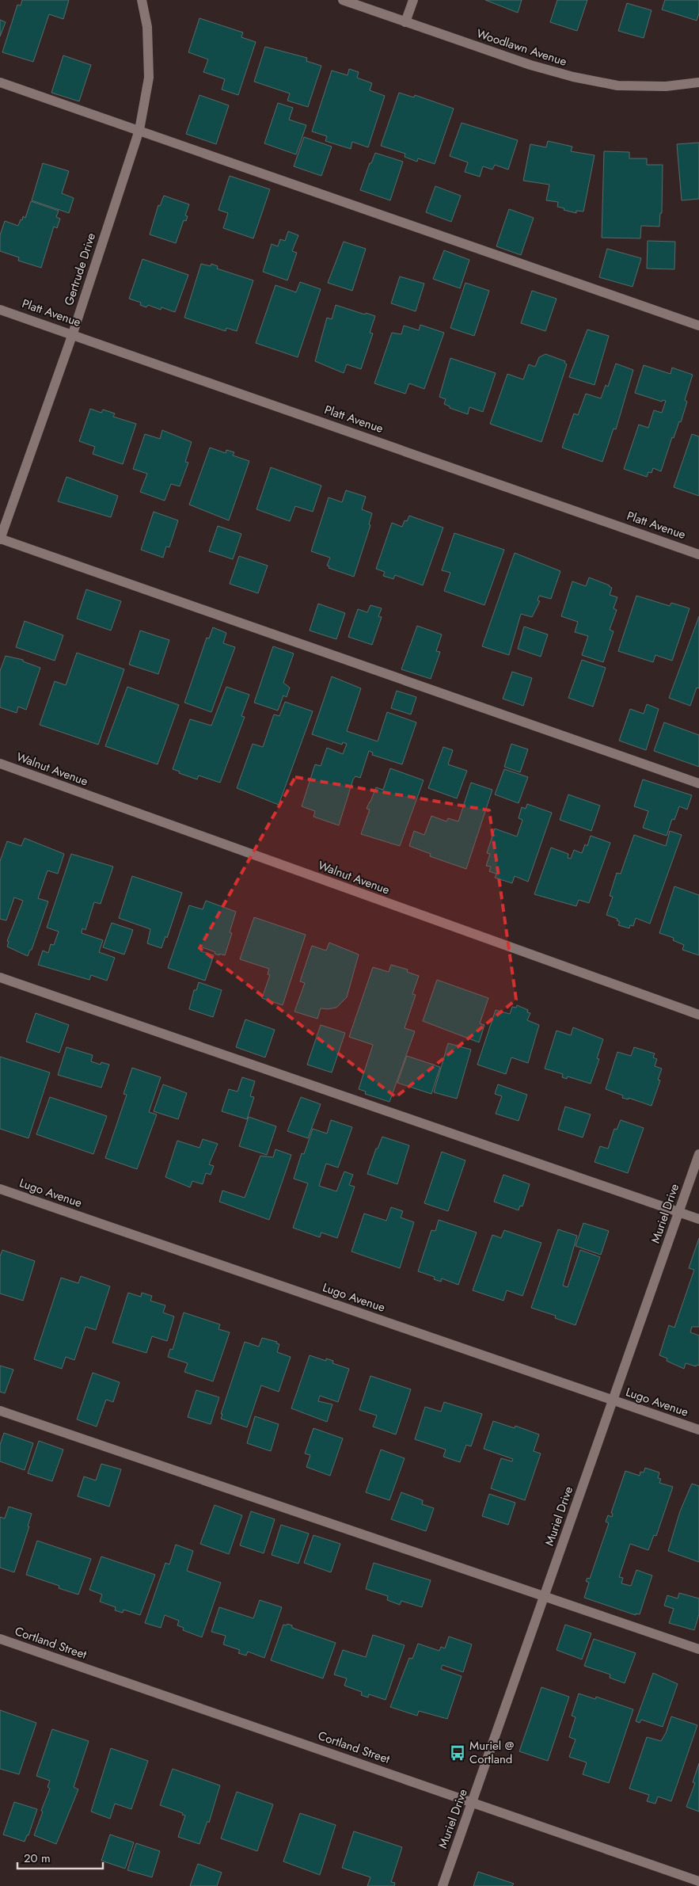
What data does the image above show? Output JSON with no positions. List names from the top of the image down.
{
  "streets": {
    "street": [
      "Woodlawn Avenue",
      "Gertrude Drive",
      "Platt Avenue",
      "Walnut Avenue",
      "Lugo Avenue",
      "Muriel Drive",
      "Cortland Street"
    ]
  },
  "crossings": [
    ["Gertrude Drive", "Platt Avenue"],
    ["Lugo Avenue", "Muriel Drive"],
    ["Muriel Drive", "Cortland Street"]
  ],
  "places": {
    "bus stop": ["Muriel @ Cortland"]
  },
  "scale_bar": "20 m"
}
